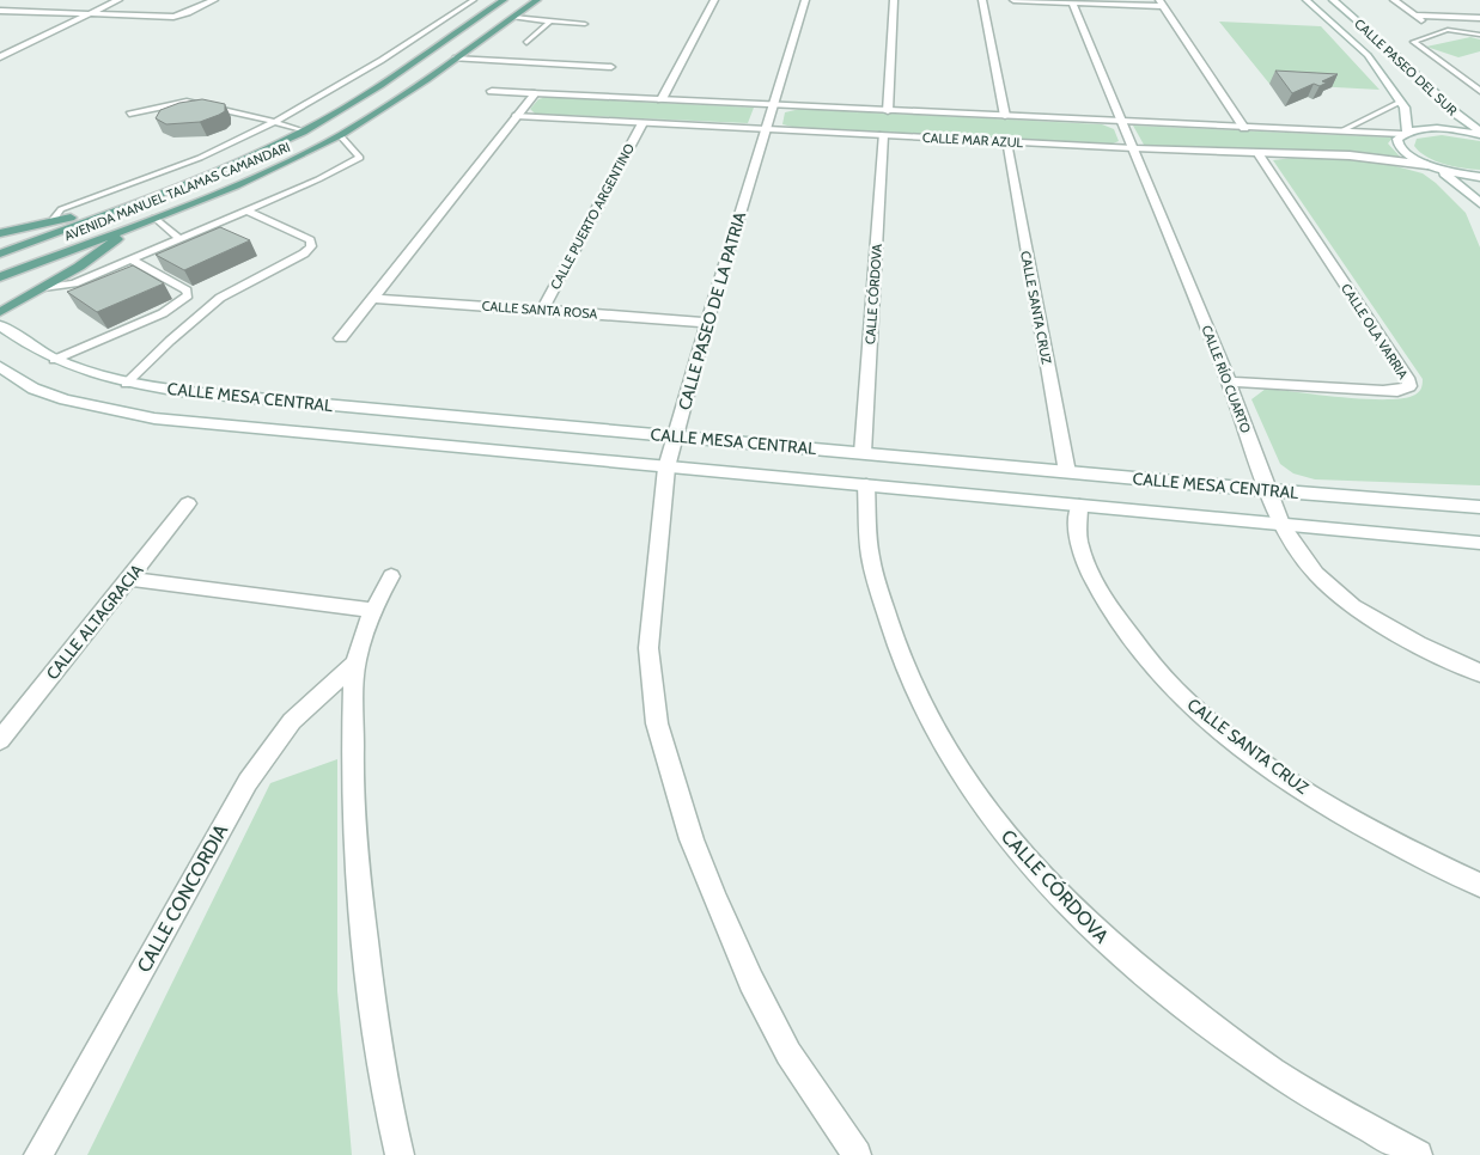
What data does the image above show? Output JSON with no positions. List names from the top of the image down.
{
  "streets": {
    "main road": ["AVENIDA MANUEL TALAMAS CAMANDARI"],
    "street": [
      "CALLE PASEO DEL SUR",
      "CALLE MAR AZUL",
      "CALLE PUERTO ARGENTINO",
      "CALLE CÓRDOVA",
      "CALLE SANTA CRUZ",
      "CALLE SANTA ROSA",
      "CALLE PASEO DE LA PATRIA",
      "CALLE OLA VARRIA",
      "CALLE RÍO CUARTO",
      "CALLE MESA CENTRAL",
      "CALLE ALTAGRACIA",
      "CALLE CONCORDIA"
    ]
  },
  "crossings": [
    ["CALLE PASEO DEL SUR", "CALLE MAR AZUL"],
    ["CALLE MAR AZUL", "CALLE PUERTO ARGENTINO"],
    ["CALLE MAR AZUL", "CALLE CÓRDOVA"],
    ["CALLE MAR AZUL", "CALLE SANTA CRUZ"],
    ["CALLE MAR AZUL", "CALLE PASEO DE LA PATRIA"],
    ["CALLE MAR AZUL", "CALLE OLA VARRIA"],
    ["CALLE MAR AZUL", "CALLE RÍO CUARTO"],
    ["CALLE PUERTO ARGENTINO", "CALLE SANTA ROSA"],
    ["CALLE CÓRDOVA", "CALLE MESA CENTRAL"],
    ["CALLE SANTA CRUZ", "CALLE MESA CENTRAL"],
    ["CALLE SANTA ROSA", "CALLE PASEO DE LA PATRIA"],
    ["CALLE PASEO DE LA PATRIA", "CALLE MESA CENTRAL"],
    ["CALLE OLA VARRIA", "CALLE RÍO CUARTO"],
    ["CALLE RÍO CUARTO", "CALLE MESA CENTRAL"]
  ]
}
